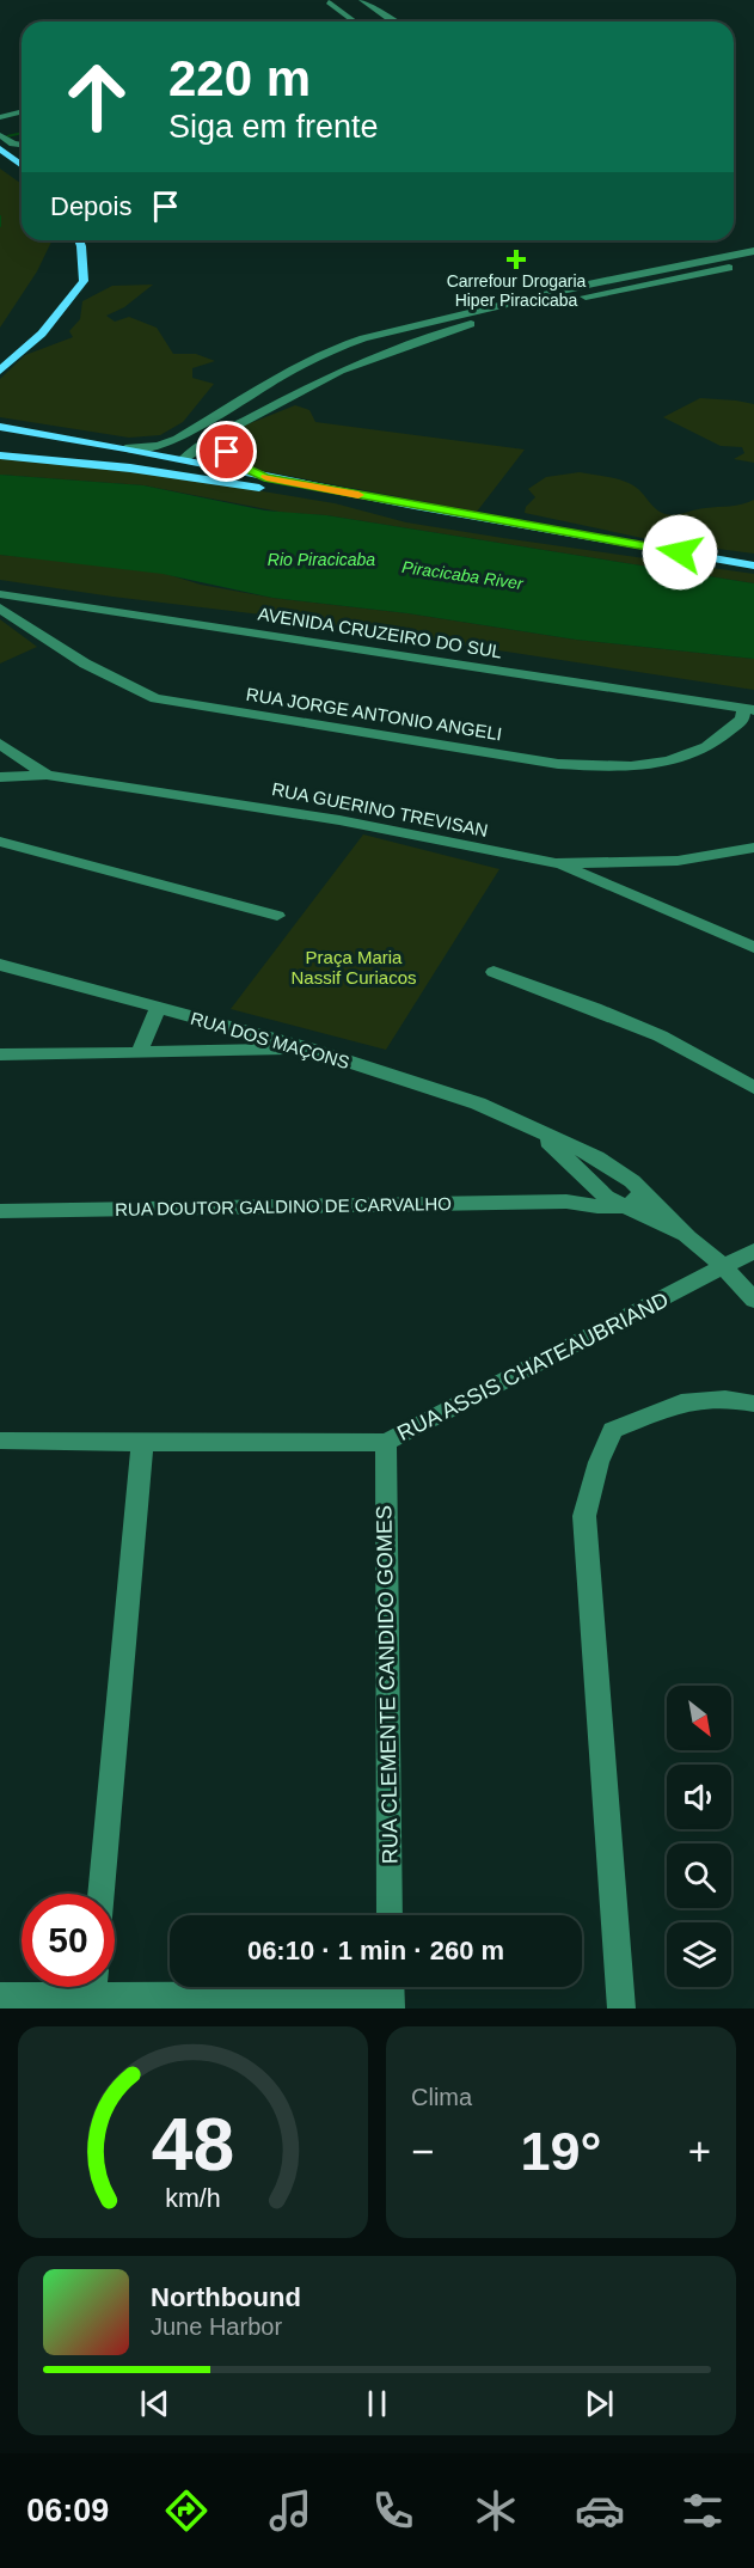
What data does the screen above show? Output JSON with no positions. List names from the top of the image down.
{
  "streets": {
    "street": [
      "AVENIDA CRUZEIRO DO SUL",
      "RUA JORGE ANTONIO ANGELI",
      "RUA GUERINO TREVISAN",
      "RUA DOS MAÇONS",
      "RUA DOUTOR GALDINO DE CARVALHO",
      "RUA ASSIS CHATEAUBRIAND",
      "RUA CLEMENTE CANDIDO GOMES"
    ]
  },
  "crossings": [
    ["AVENIDA CRUZEIRO DO SUL", "RUA JORGE ANTONIO ANGELI"],
    ["RUA DOS MAÇONS", "RUA DOUTOR GALDINO DE CARVALHO"],
    ["RUA DOS MAÇONS", "RUA ASSIS CHATEAUBRIAND"],
    ["RUA ASSIS CHATEAUBRIAND", "RUA CLEMENTE CANDIDO GOMES"]
  ],
  "water": ["Rio Piracicaba", "Piracicaba River"],
  "parks": ["Praça Maria Nassif Curiacos"],
  "places": {
    "health": ["Carrefour Drogaria Hiper Piracicaba"]
  },
  "north": "bottom right",
  "page": {
    "turn": ["220 m", "Siga em frente"],
    "then": "Depois",
    "limit": "50",
    "trip": "06:10 · 1 min · 260 m",
    "tile": "Clima",
    "heat": ["−", "19°", "+"],
    "song": ["Northbound", "June Harbor"],
    "tabs": "06:09",
    "gauge": ["48", "km/h"]
  }
}
